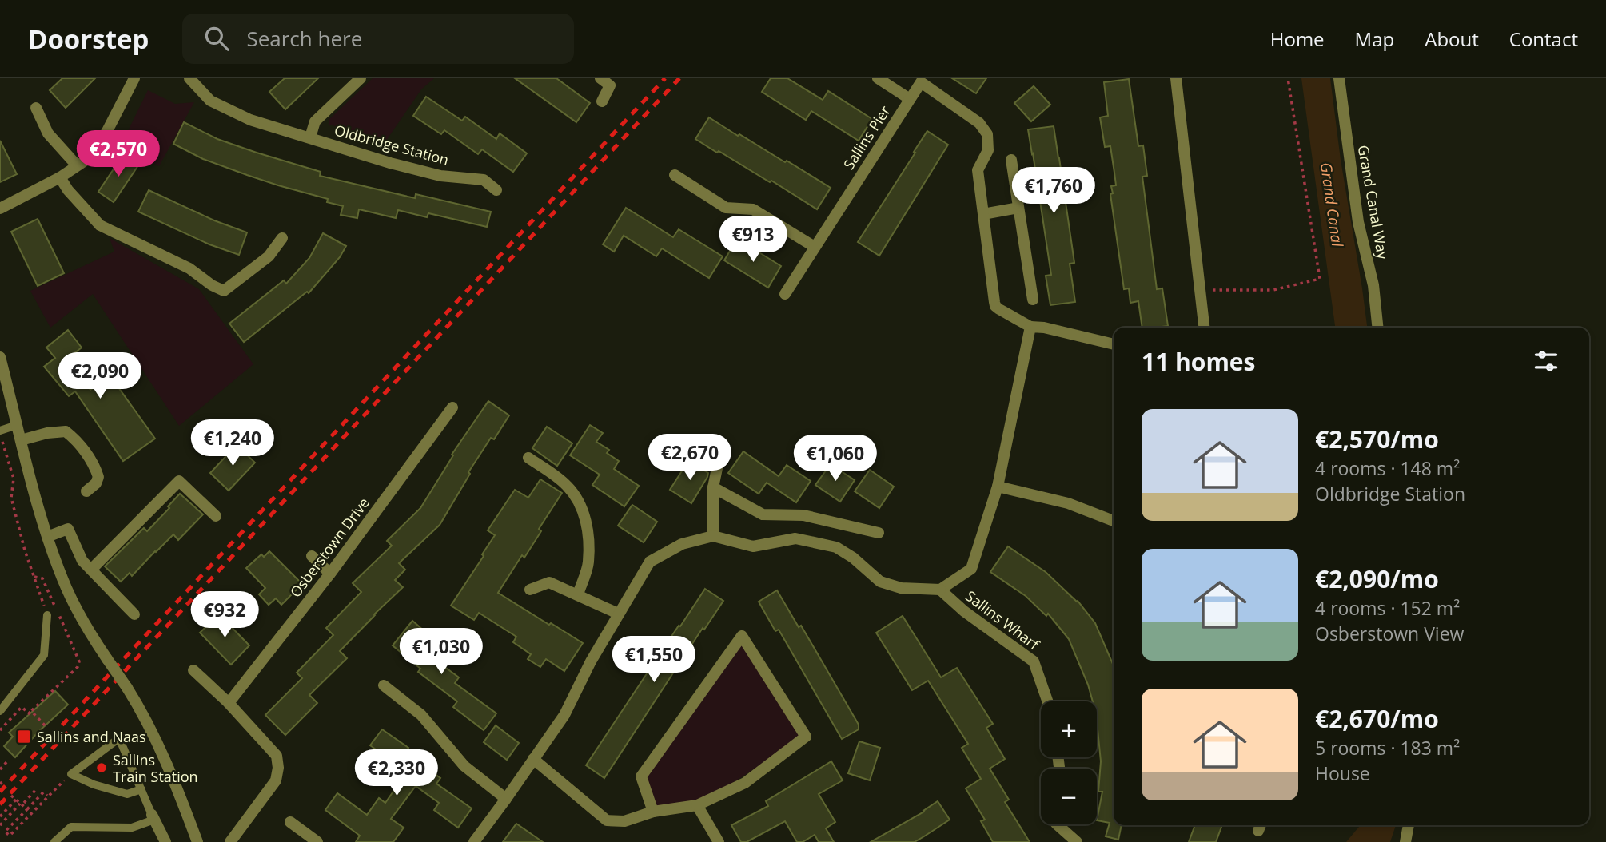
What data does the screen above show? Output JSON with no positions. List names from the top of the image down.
{
  "streets": {
    "street": [
      "Sallins Pier",
      "Oldbridge Station",
      "Grand Canal Way",
      "Osberstown Drive",
      "Sallins Wharf"
    ]
  },
  "water": ["Grand Canal"],
  "places": {
    "transit": ["Sallins and Naas"],
    "other": ["Sallins Train Station"]
  },
  "page": {
    "header": "Doorstep",
    "search": "Search here",
    "nav": [
      "Home",
      "Map",
      "About",
      "Contact"
    ],
    "price": [
      "€2,570",
      "€1,760",
      "€913",
      "€2,090",
      "€1,240",
      "€2,670",
      "€1,060",
      "€932",
      "€1,030",
      "€1,550",
      "€2,330"
    ],
    "heading": "11 homes",
    "list": [
      {
        "name": "€2,570/mo",
        "note": "4 rooms · 148 m² · Oldbridge Station"
      },
      {
        "name": "€2,090/mo",
        "note": "4 rooms · 152 m² · Osberstown View"
      },
      {
        "name": "€2,670/mo",
        "note": "5 rooms · 183 m² · House"
      }
    ],
    "map_buttons": ["+", "−"]
  }
}
